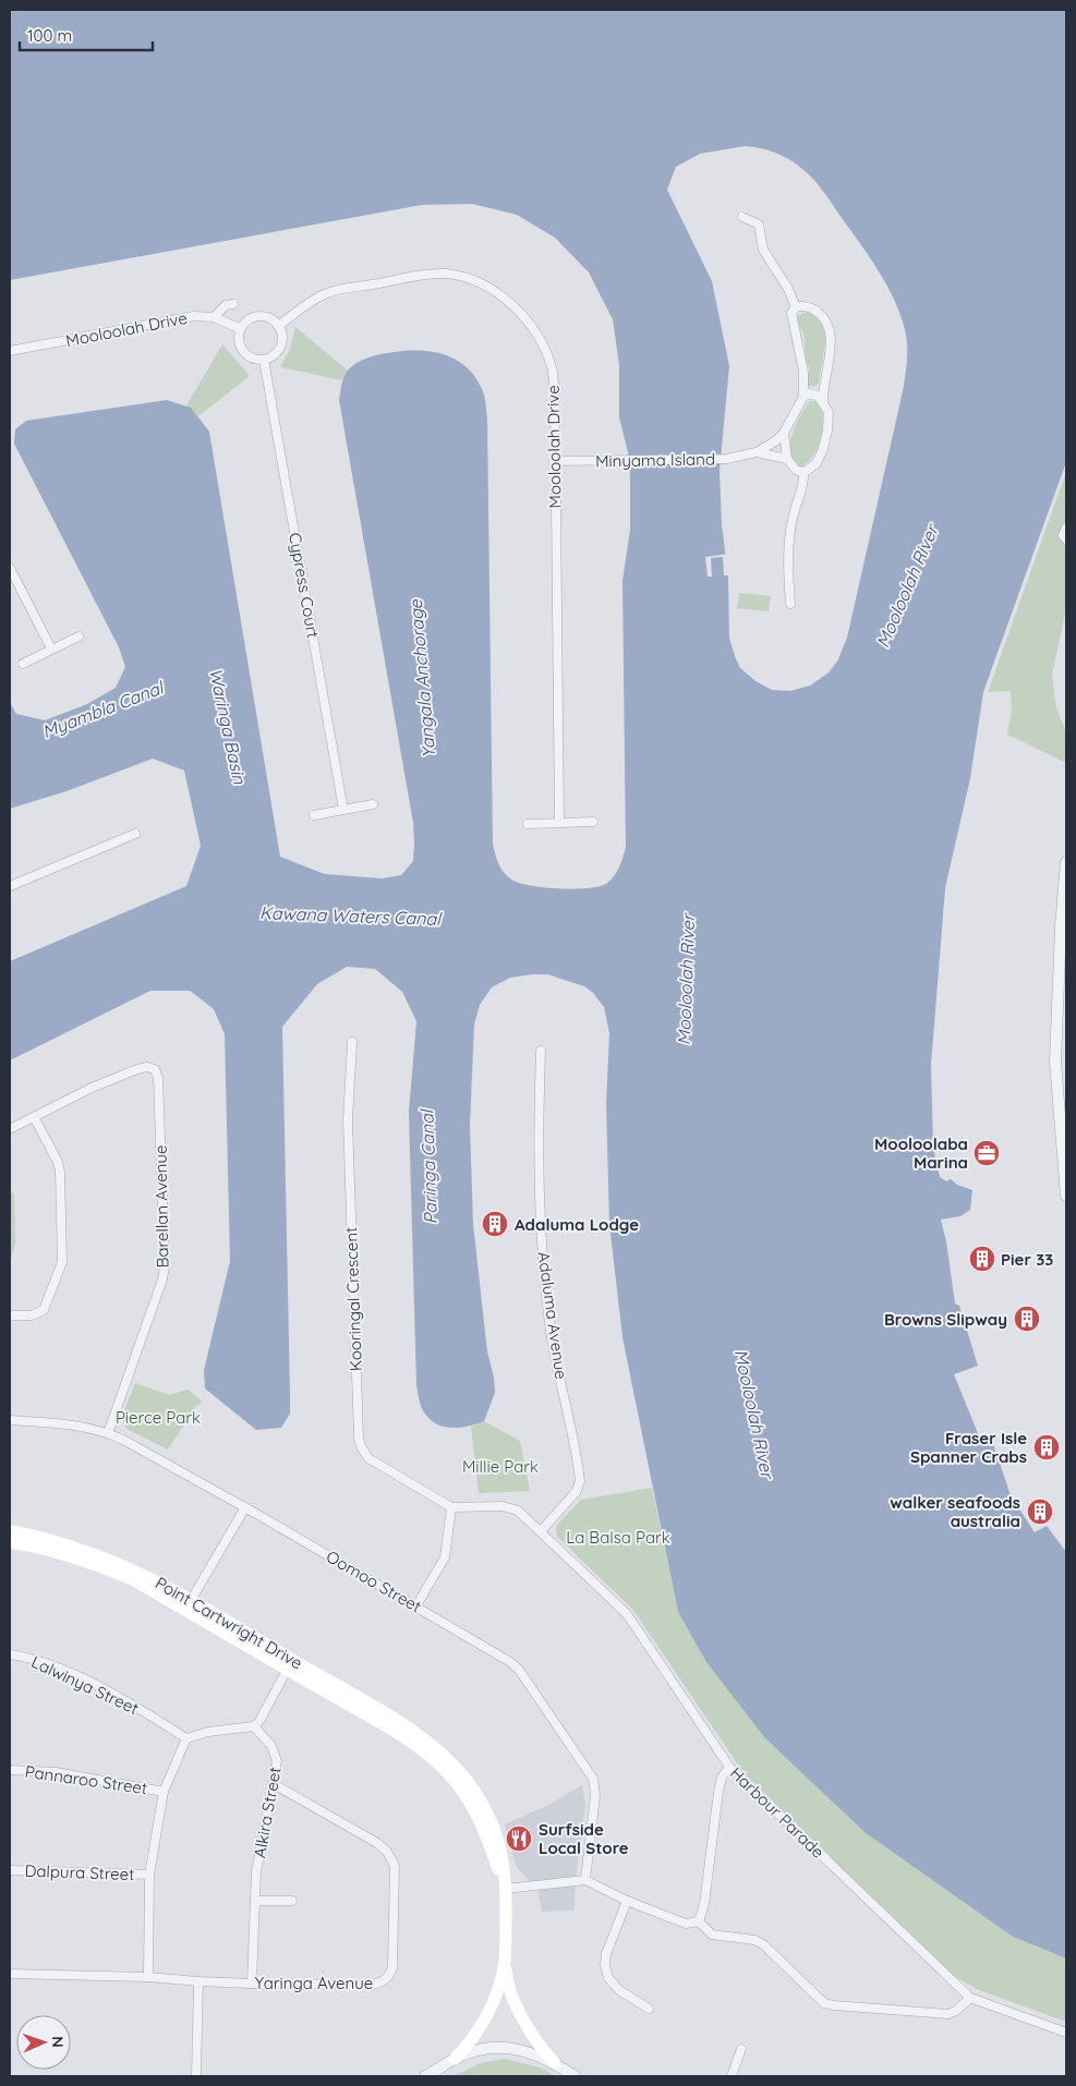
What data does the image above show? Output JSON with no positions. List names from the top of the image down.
{
  "streets": {
    "main road": ["Point Cartwright Drive"],
    "street": [
      "Mooloolah Drive",
      "Minyama Island",
      "Cypress Court",
      "Barellan Avenue",
      "Kooringal Crescent",
      "Adaluma Avenue",
      "Oomoo Street",
      "Lalwinya Street",
      "Pannaroo Street",
      "Alkira Street",
      "Harbour Parade",
      "Dalpura Street",
      "Yaringa Avenue"
    ]
  },
  "crossings": [
    ["Mooloolah Drive", "Minyama Island"],
    ["Mooloolah Drive", "Cypress Court"],
    ["Barellan Avenue", "Oomoo Street"],
    ["Kooringal Crescent", "Harbour Parade"],
    ["Adaluma Avenue", "Harbour Parade"],
    ["Alkira Street", "Yaringa Avenue"]
  ],
  "water": [
    "Mooloolah River",
    "Yangala Anchorage",
    "Myambla Canal",
    "Waringa Basin",
    "Kawana Waters Canal",
    "Paringa Canal"
  ],
  "parks": ["Pierce Park", "Millie Park", "La Balsa Park"],
  "places": {
    "office": ["Mooloolaba Marina"],
    "building": [
      "Adaluma Lodge",
      "Pier 33",
      "Browns Slipway",
      "Fraser Isle Spanner Crabs",
      "walker seafoods australia"
    ],
    "restaurant": ["Surfside Local Store"]
  },
  "scale_bar": "100 m",
  "north": "right"
}
